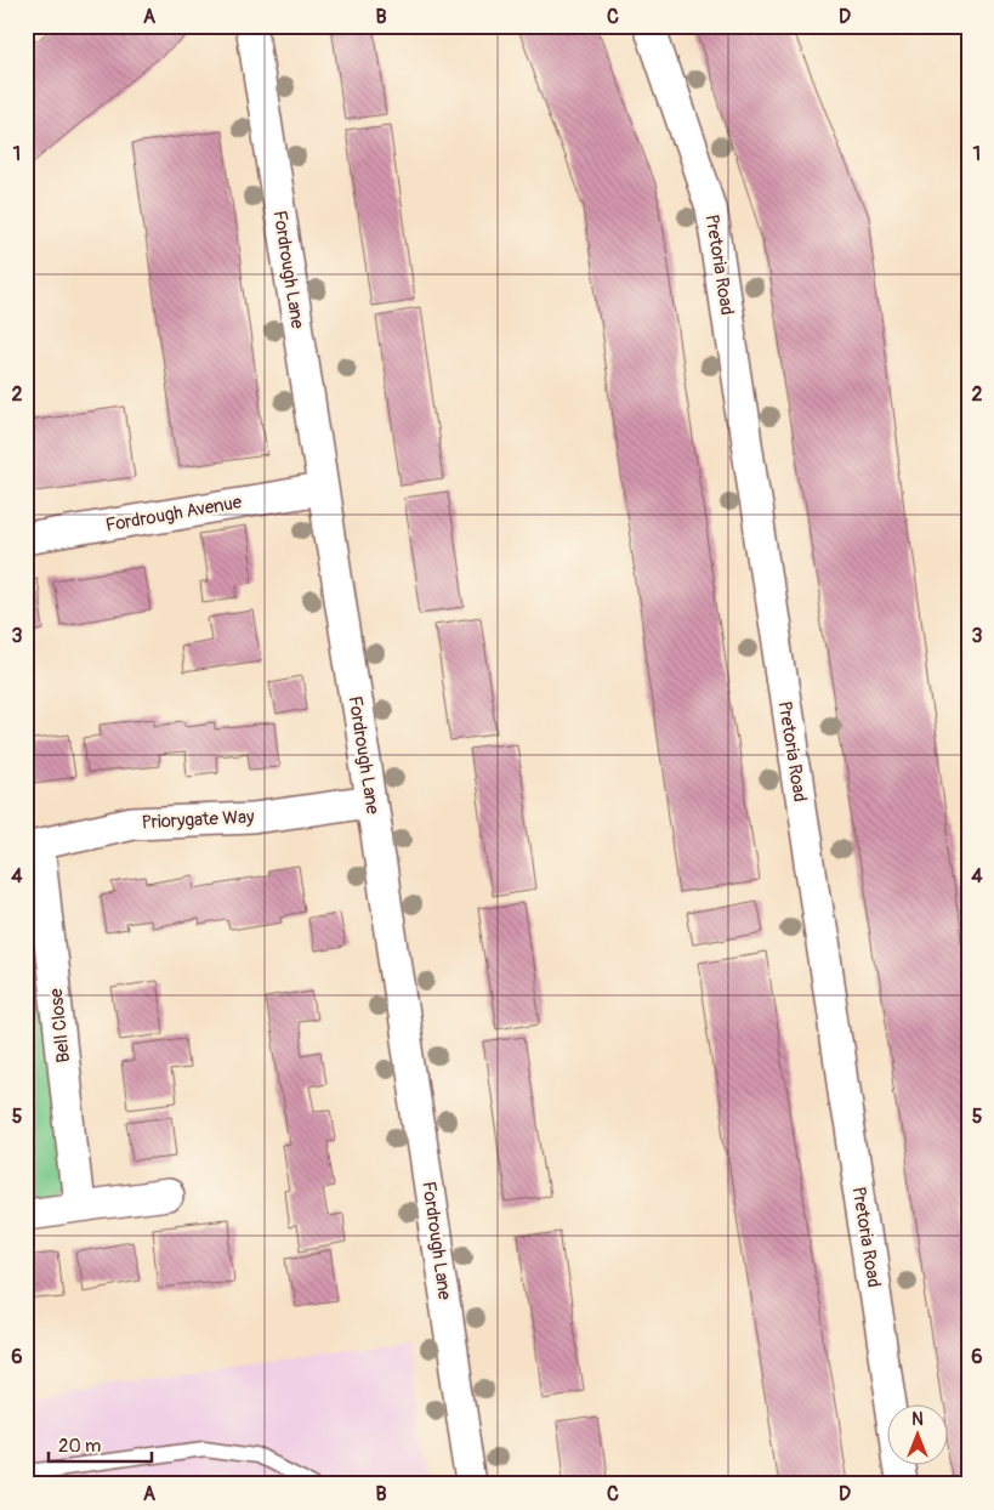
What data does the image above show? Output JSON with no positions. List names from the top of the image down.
{
  "streets": {
    "street": [
      "Pretoria Road",
      "Fordrough Lane",
      "Fordrough Avenue",
      "Priorygate Way",
      "Bell Close"
    ]
  },
  "crossings": [
    ["Fordrough Lane", "Fordrough Avenue"],
    ["Fordrough Lane", "Priorygate Way"],
    ["Priorygate Way", "Bell Close"]
  ],
  "scale_bar": "20 m",
  "north": "top",
  "grid": {
    "columns": [
      "A",
      "B",
      "C",
      "D"
    ],
    "rows": [
      "1",
      "2",
      "3",
      "4",
      "5",
      "6"
    ]
  }
}
